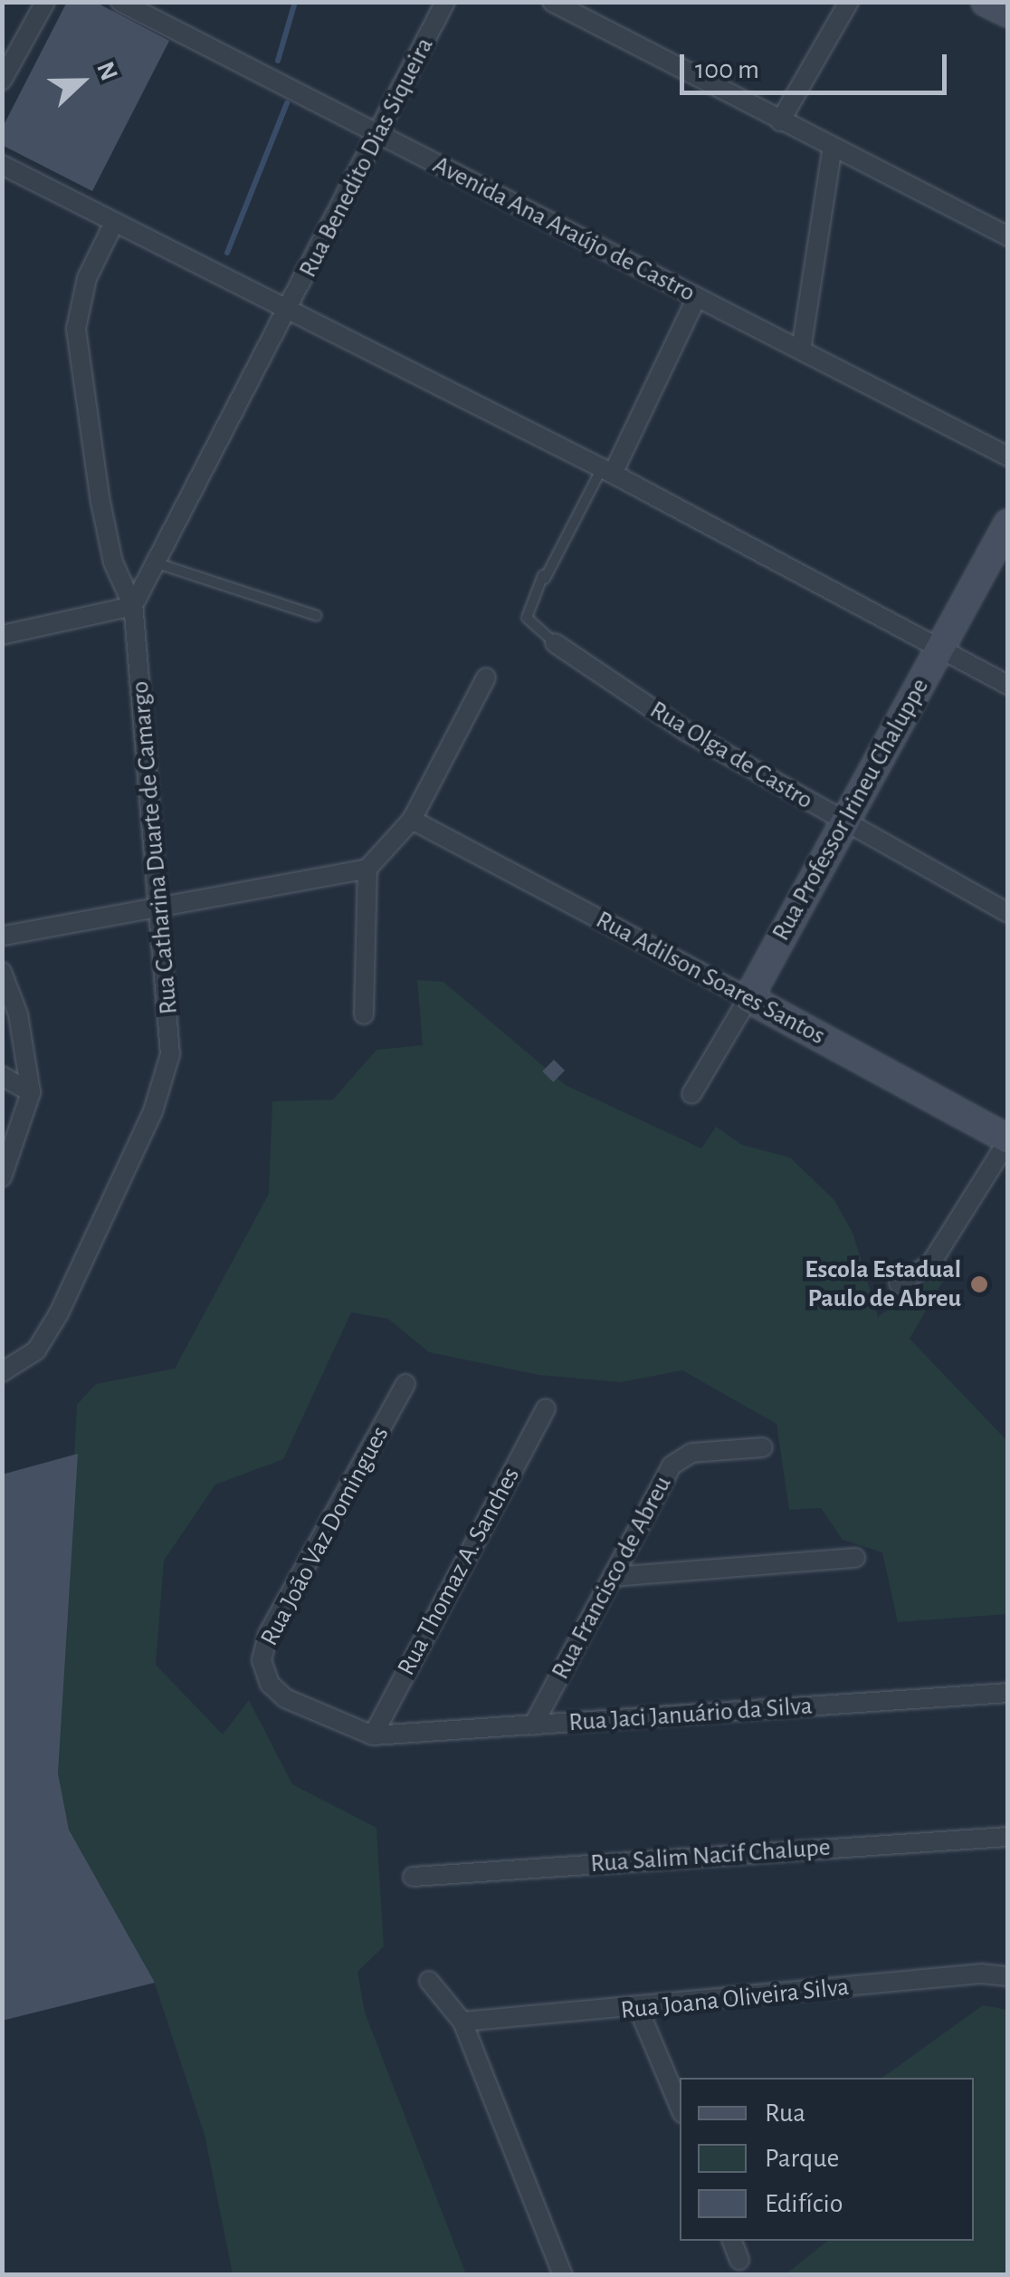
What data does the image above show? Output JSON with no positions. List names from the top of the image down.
{
  "streets": {
    "street": [
      "Rua Benedito Dias Siqueira",
      "Avenida Ana Araújo de Castro",
      "Rua Olga de Castro",
      "Rua Professor Irineu Chaluppe",
      "Rua Catharina Duarte de Camargo",
      "Rua Adilson Soares Santos",
      "Rua João Vaz Domingues",
      "Rua Thomaz A. Sanches",
      "Rua Francisco de Abreu",
      "Rua Jaci Januário da Silva",
      "Rua Salim Nacif Chalupe",
      "Rua Joana Oliveira Silva"
    ]
  },
  "crossings": [
    ["Rua Benedito Dias Siqueira", "Avenida Ana Araújo de Castro"],
    ["Rua Olga de Castro", "Rua Professor Irineu Chaluppe"],
    ["Rua Professor Irineu Chaluppe", "Rua Adilson Soares Santos"],
    ["Rua João Vaz Domingues", "Rua Thomaz A. Sanches"],
    ["Rua João Vaz Domingues", "Rua Jaci Januário da Silva"],
    ["Rua Thomaz A. Sanches", "Rua Jaci Januário da Silva"],
    ["Rua Francisco de Abreu", "Rua Jaci Januário da Silva"]
  ],
  "places": ["Escola Estadual Paulo de Abreu"],
  "legend": ["Rua", "Parque", "Edifício"],
  "scale_bar": "100 m",
  "north": "right"
}
